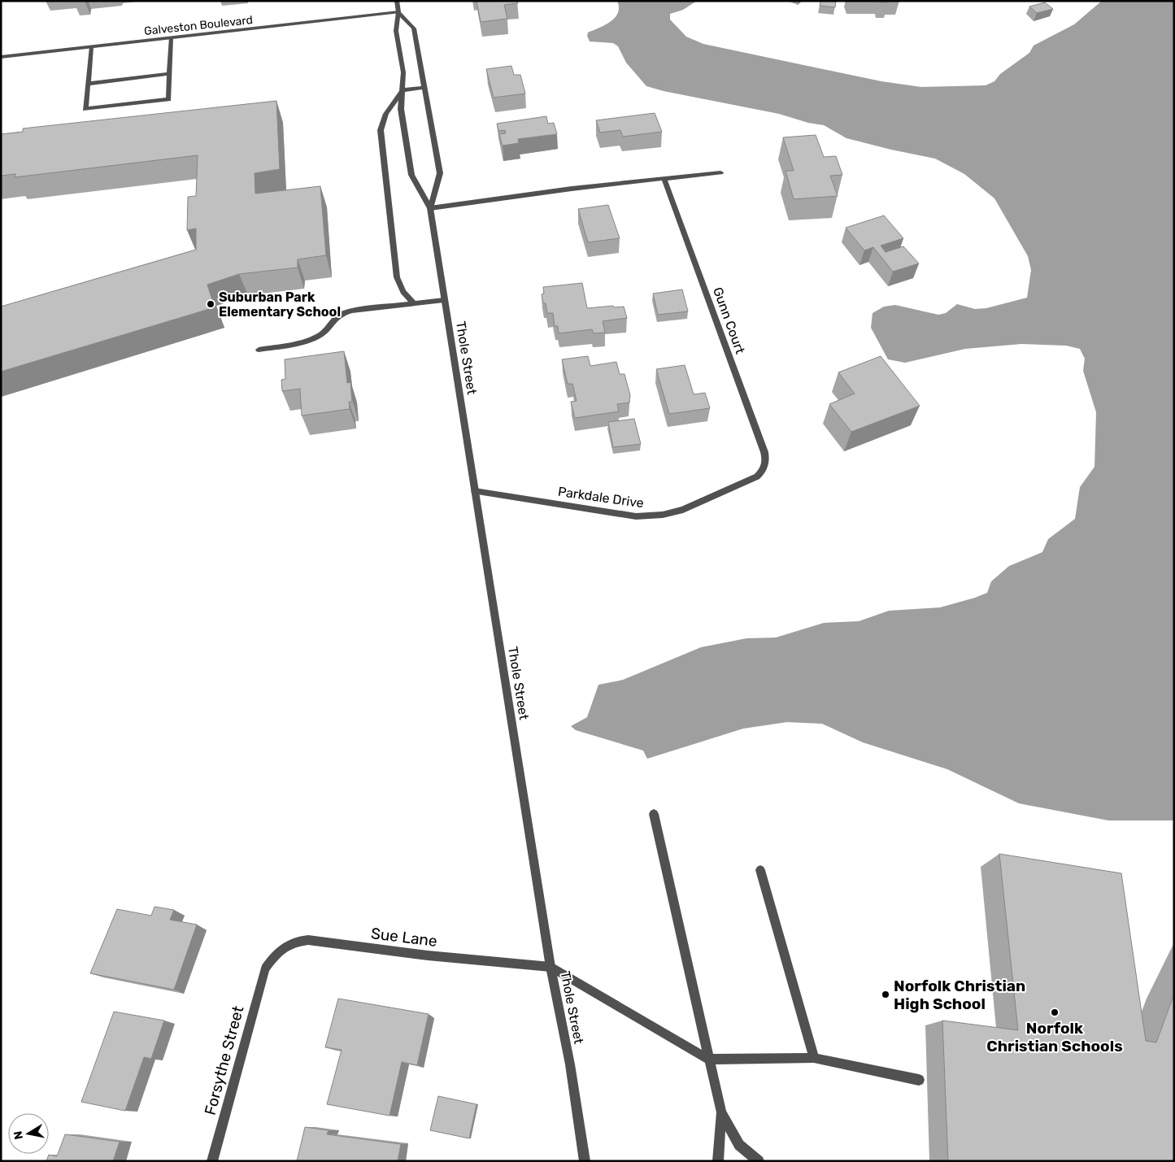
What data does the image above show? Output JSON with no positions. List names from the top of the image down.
{
  "streets": {
    "street": [
      "Galveston Boulevard",
      "Gunn Court",
      "Thole Street",
      "Parkdale Drive",
      "Sue Lane",
      "Forsythe Street"
    ]
  },
  "crossings": [
    ["Galveston Boulevard", "Thole Street"],
    ["Gunn Court", "Parkdale Drive"],
    ["Thole Street", "Parkdale Drive"],
    ["Thole Street", "Sue Lane"],
    ["Sue Lane", "Forsythe Street"]
  ],
  "places": ["Suburban Park Elementary School", "Norfolk Christian High School", "Norfolk Christian Schools"],
  "north": "left"
}
